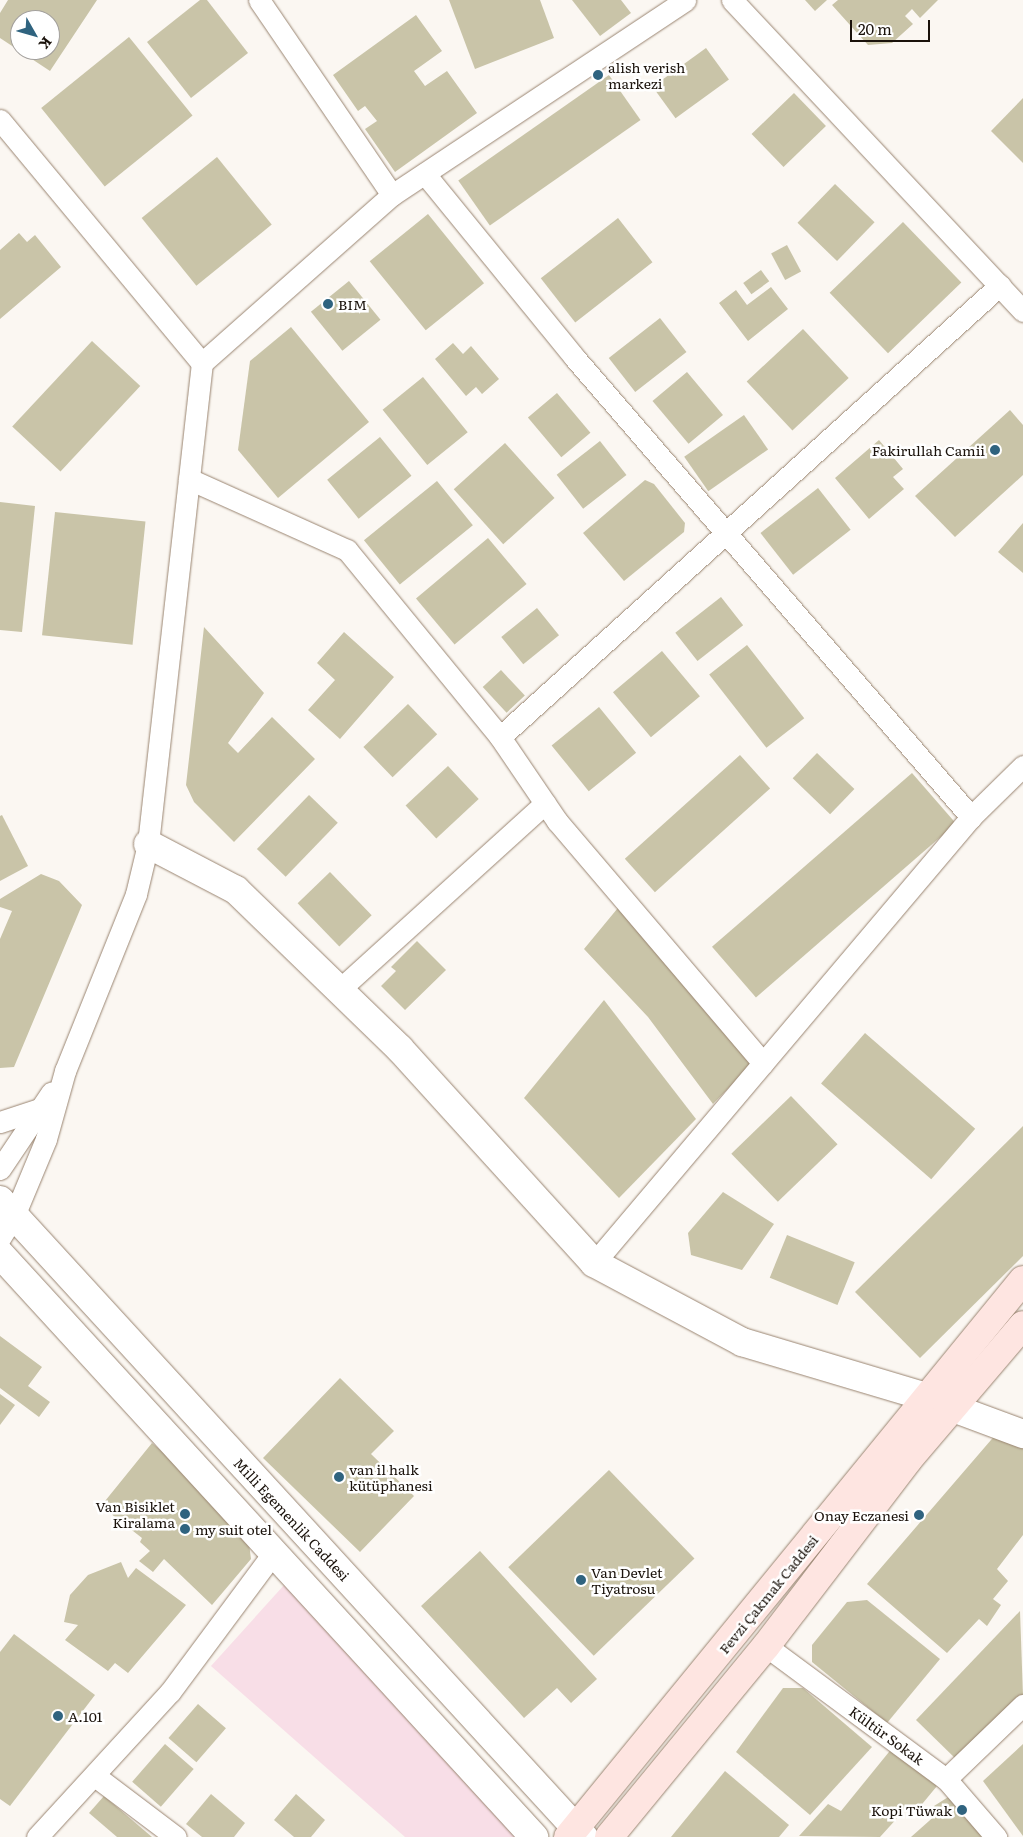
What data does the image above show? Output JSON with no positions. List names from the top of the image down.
{
  "streets": {
    "main road": ["Fevzi Çakmak Caddesi"],
    "street": ["Milli Egemenlik Caddesi", "Kültür Sokak"]
  },
  "crossings": [
    ["Milli Egemenlik Caddesi", "Fevzi Çakmak Caddesi"],
    ["Fevzi Çakmak Caddesi", "Kültür Sokak"]
  ],
  "places": [
    "alish verish markezi",
    "BIM",
    "Fakirullah Camii",
    "van il halk kütüphanesi",
    "Van Bisiklet Kiralama",
    "Onay Eczanesi",
    "my suit otel",
    "Van Devlet Tiyatrosu",
    "A.101",
    "Kopi Tüwak"
  ],
  "scale_bar": "20 m",
  "north": "bottom right"
}
